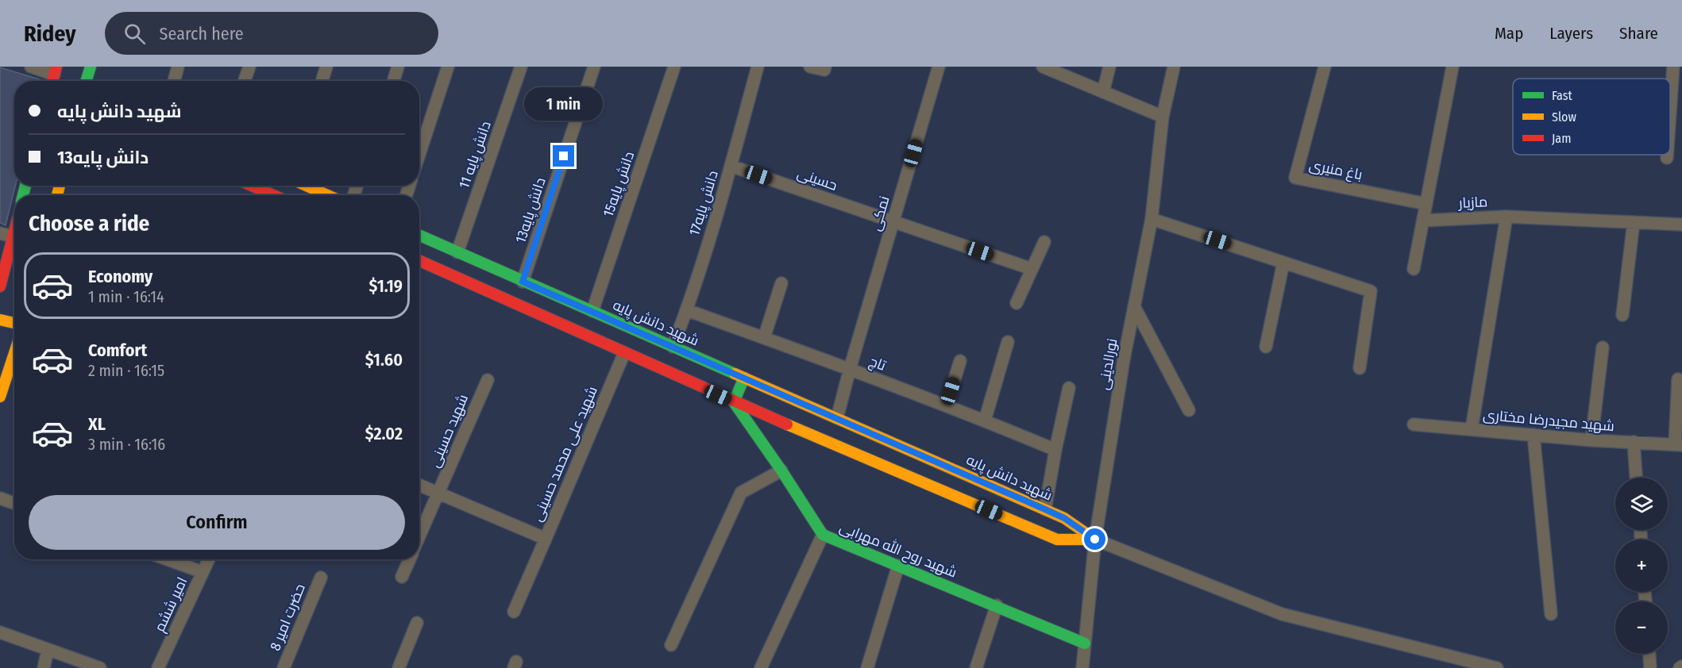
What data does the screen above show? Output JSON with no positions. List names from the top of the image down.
{
  "streets": {
    "street": [
      "دانش پایه 11",
      "باغ منیری",
      "حسینی",
      "دانش پایه15",
      "مازیار",
      "دانش پایه17",
      "دانش پایه13",
      "نمکی",
      "شهید دانش پایه",
      "تاچ",
      "نورالدینی",
      "شهید مجیدرضا مختاری",
      "شهید حسینی",
      "شهید علی محمد حسینی",
      "شهید روح الله مهرابی",
      "امیر ششم",
      "حضرت امیر 8"
    ]
  },
  "crossings": [
    ["دانش پایه 11", "شهید دانش پایه"],
    ["حسینی", "دانش پایه17"],
    ["حسینی", "نمکی"],
    ["دانش پایه15", "شهید دانش پایه"],
    ["دانش پایه17", "شهید دانش پایه"],
    ["دانش پایه17", "تاچ"],
    ["دانش پایه13", "شهید دانش پایه"],
    ["نمکی", "شهید دانش پایه"],
    ["نمکی", "تاچ"],
    ["شهید دانش پایه", "نورالدینی"],
    ["نورالدینی", "شهید روح الله مهرابی"],
    ["شهید حسینی", "شهید علی محمد حسینی"]
  ],
  "legend": ["Fast", "Slow", "Jam"],
  "page": {
    "header": "Ridey",
    "search": "Search here",
    "nav": ["Map", "Layers", "Share"],
    "banner": ["شهید دانش پایه", "دانش پایه13"],
    "bubble": "1 min",
    "heading": "Choose a ride",
    "list": [
      {
        "name": "Economy",
        "note": "1 min · 16:14",
        "value": "$1.19"
      },
      {
        "name": "Comfort",
        "note": "2 min · 16:15",
        "value": "$1.60"
      },
      {
        "name": "XL",
        "note": "3 min · 16:16",
        "value": "$2.02"
      }
    ],
    "map_buttons": ["+", "−"],
    "buttons": "Confirm"
  }
}
